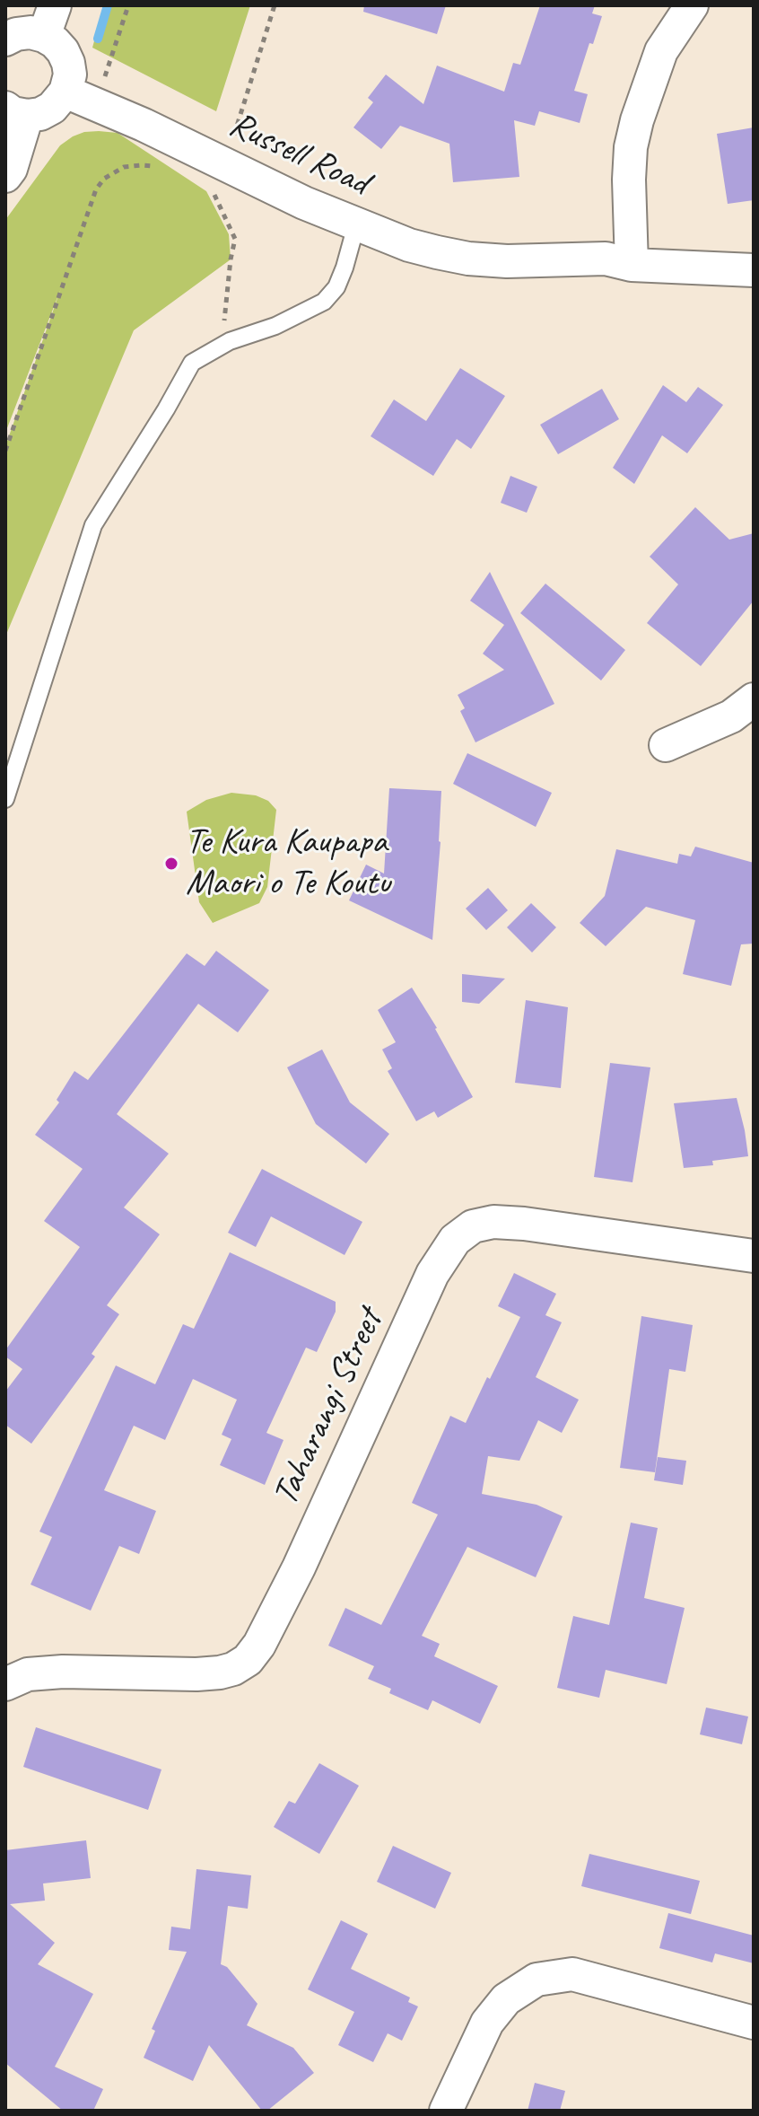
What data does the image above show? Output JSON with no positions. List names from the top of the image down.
{
  "streets": {
    "street": ["Russell Road", "Taharangi Street"]
  },
  "places": ["Te Kura Kaupapa Maori o Te Koutu"]
}
